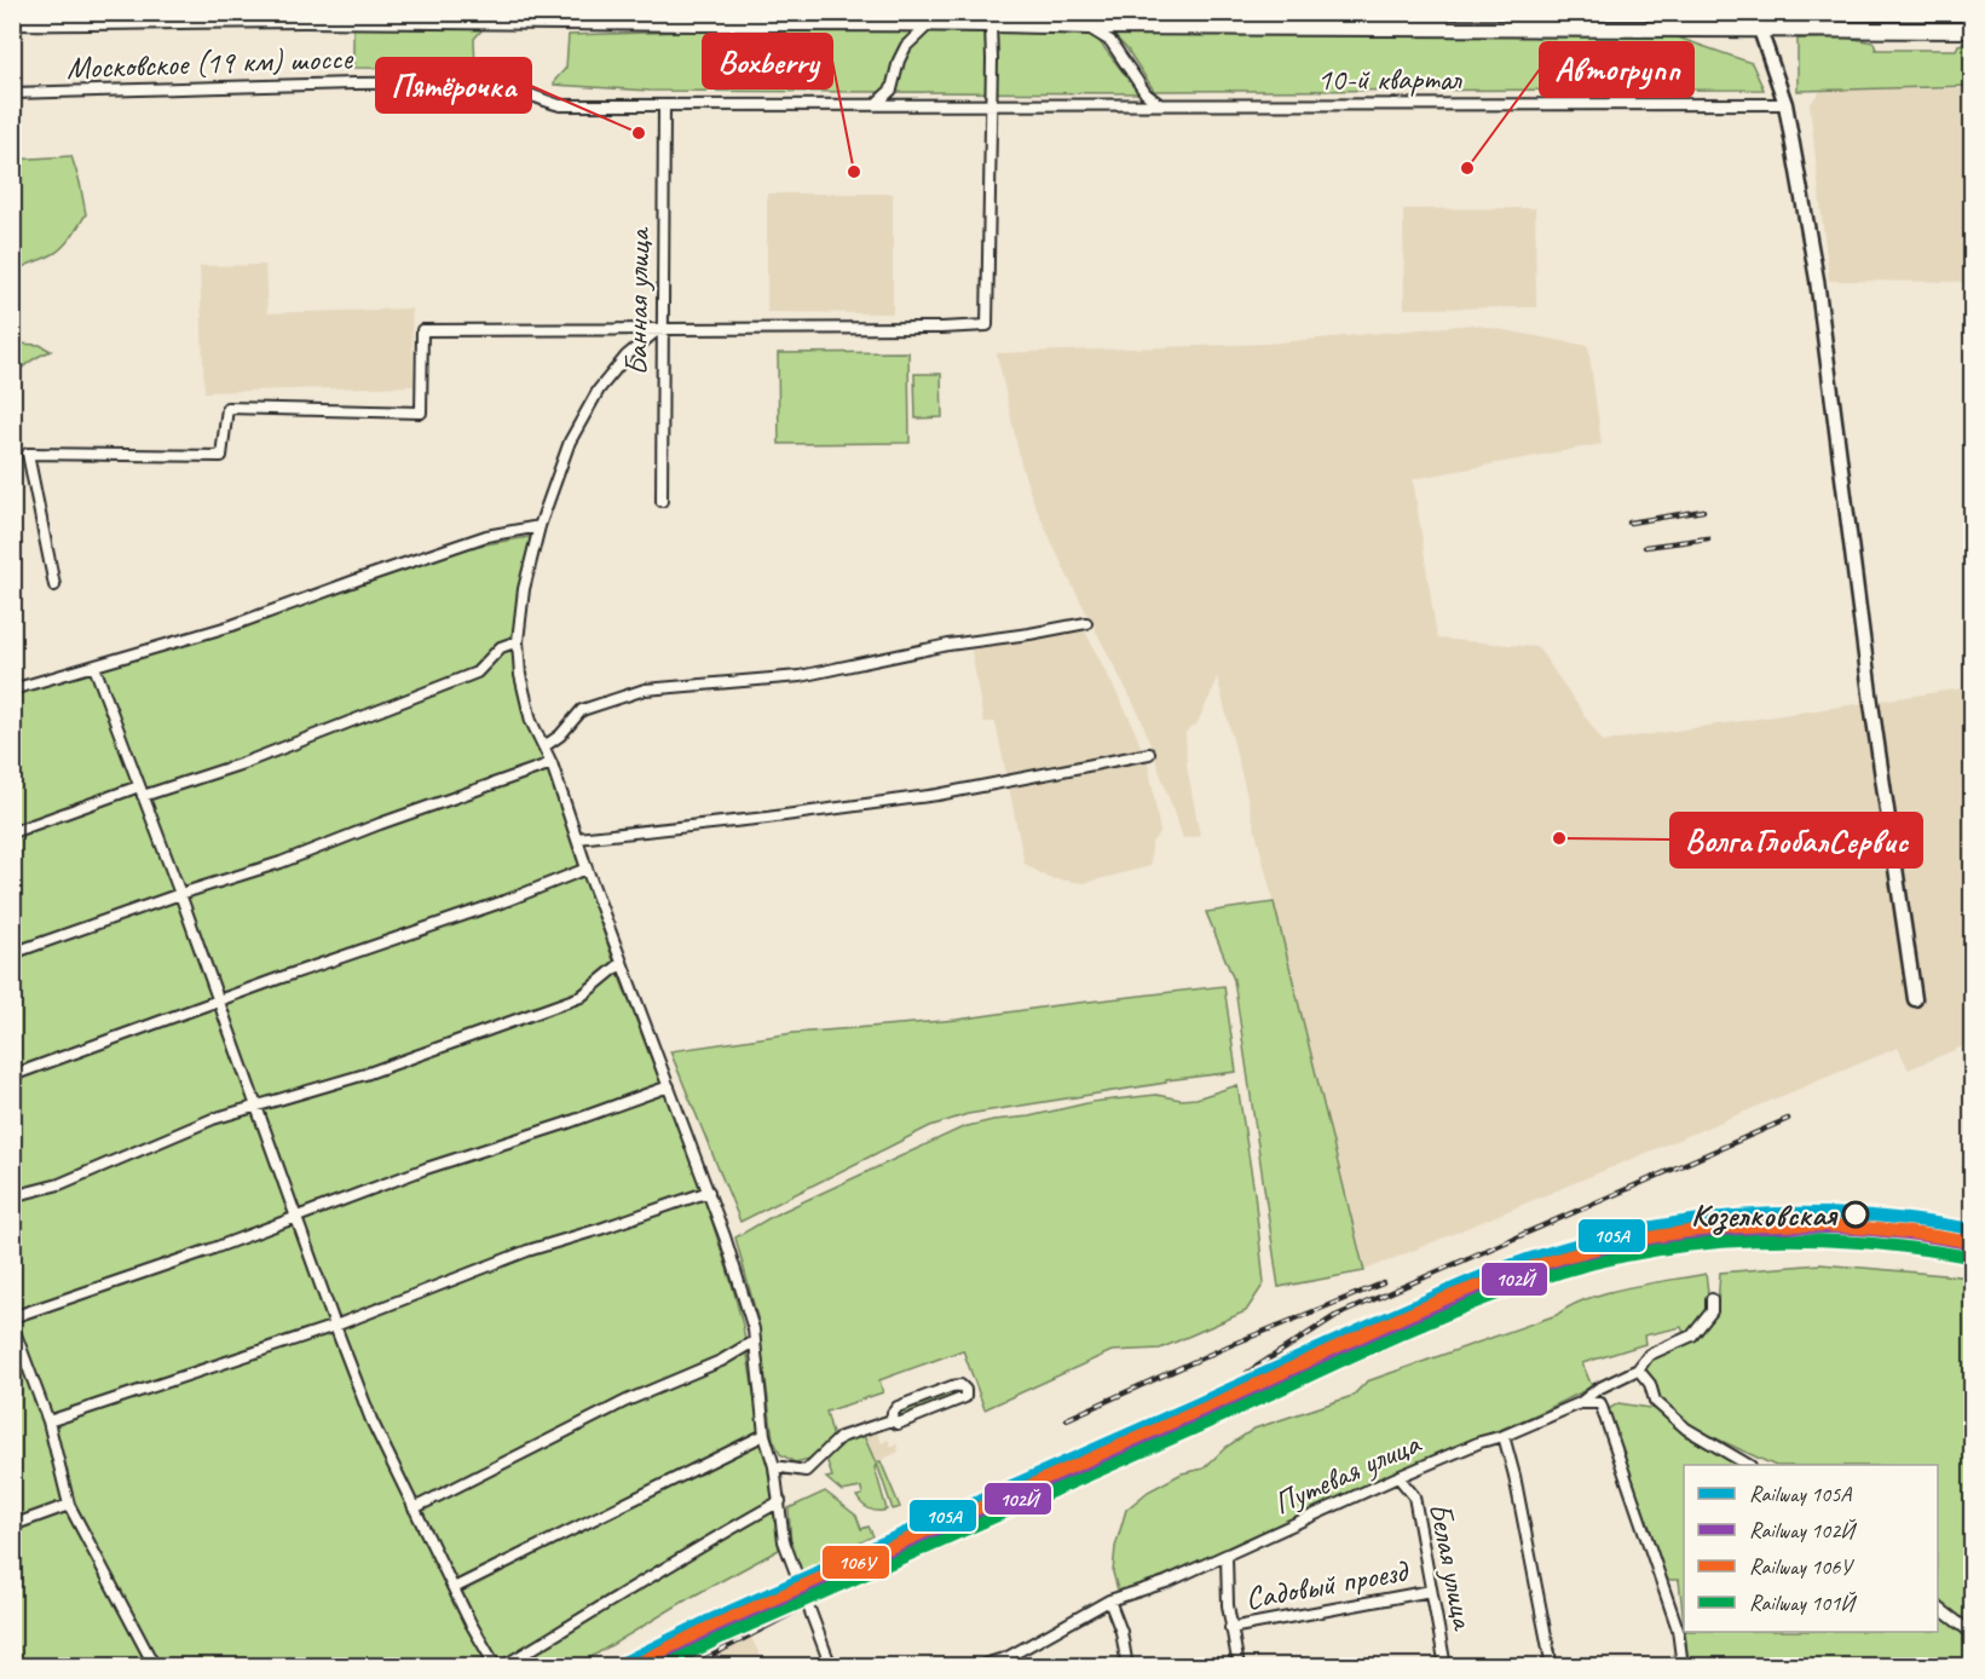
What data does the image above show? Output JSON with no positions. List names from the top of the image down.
{
  "streets": {
    "street": [
      "Московское (19 км) шоссе",
      "10-й квартал",
      "Банная улица",
      "Путевая улица",
      "Белая улица",
      "Садовый проезд"
    ]
  },
  "crossings": [
    ["Московское (19 км) шоссе", "10-й квартал"],
    ["Московское (19 км) шоссе", "Банная улица"],
    ["Путевая улица", "Белая улица"],
    ["Белая улица", "Садовый проезд"]
  ],
  "places": [
    "Пятёрочка",
    "Автогрупп",
    "Boxberry",
    "ВолгаГлобалСервис",
    "Козелковская"
  ],
  "lines": [
    "rail line 105А",
    "rail line 106У",
    "rail line 102Й",
    "rail line 101Й"
  ],
  "legend": [
    "Railway 105А",
    "Railway 102Й",
    "Railway 106У",
    "Railway 101Й"
  ]
}
